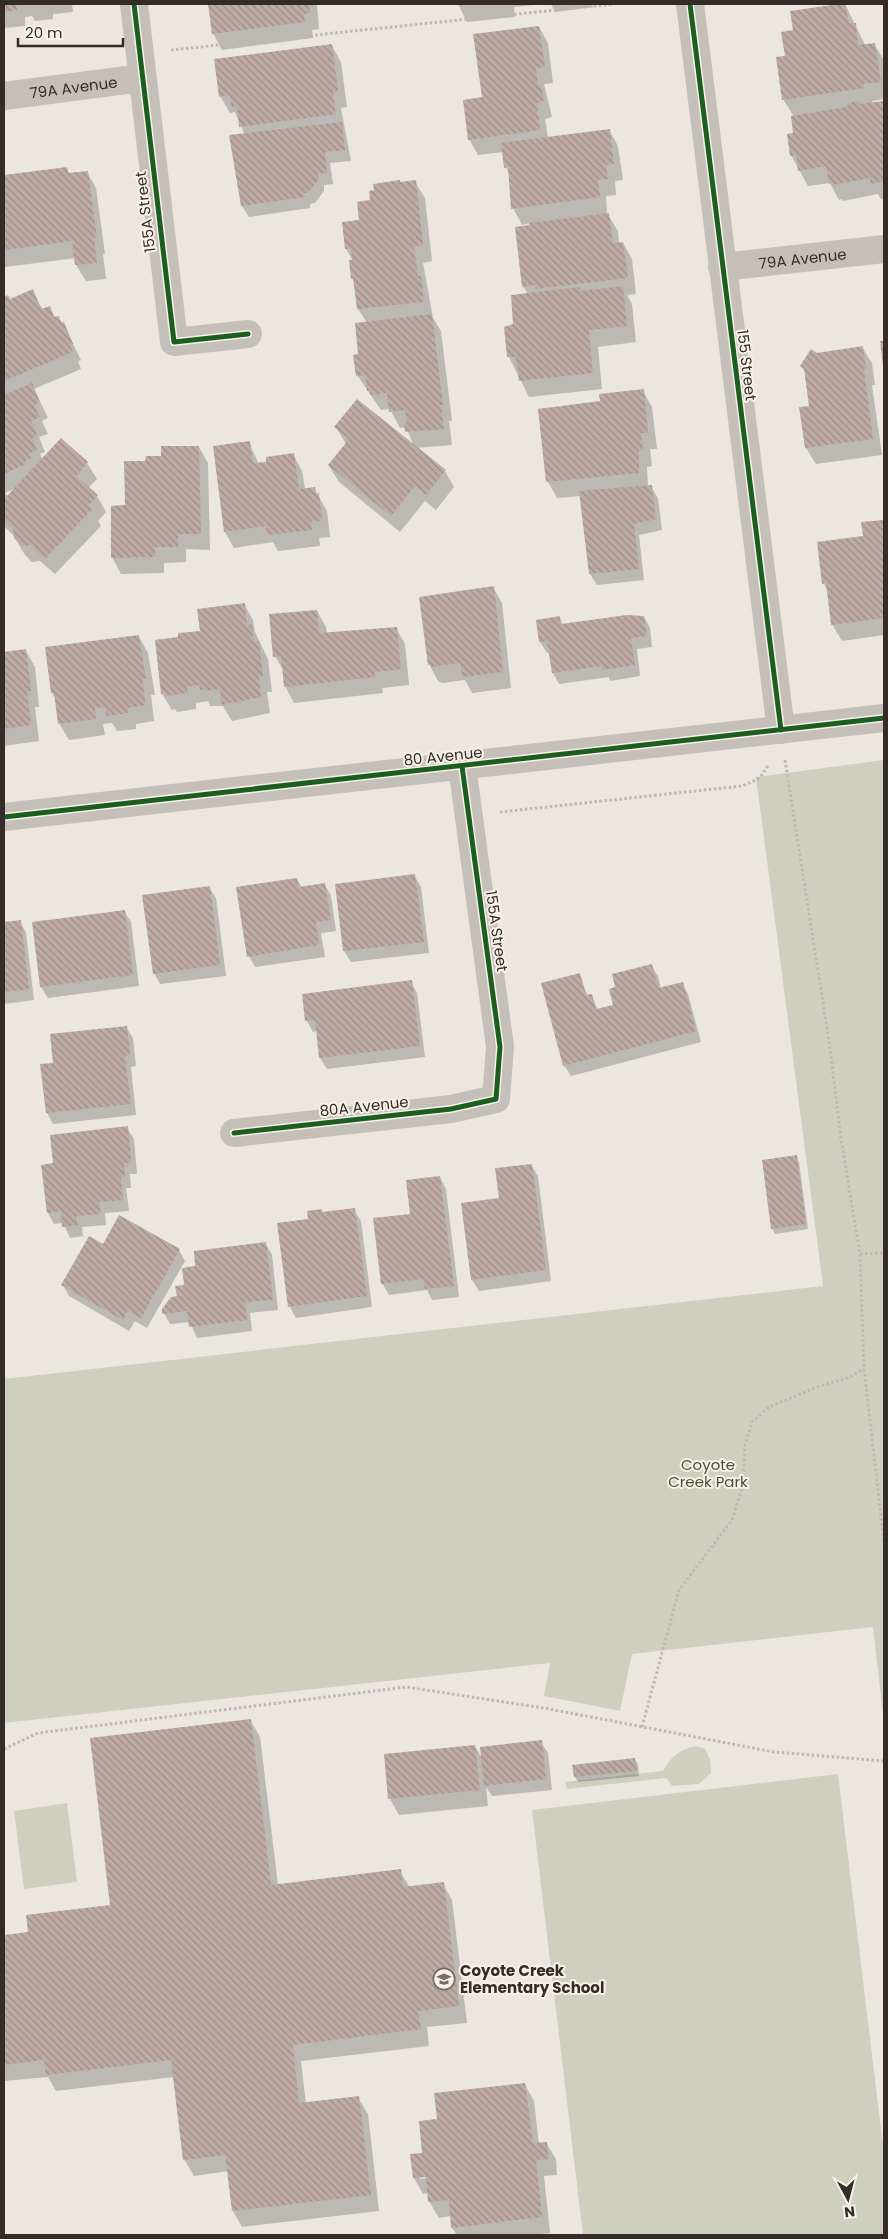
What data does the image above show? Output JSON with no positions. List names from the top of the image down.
{
  "streets": {
    "street": [
      "79A Avenue",
      "155A Street",
      "155 Street",
      "80 Avenue",
      "80A Avenue"
    ]
  },
  "crossings": [
    ["79A Avenue", "155A Street"],
    ["79A Avenue", "155 Street"],
    ["155A Street", "80 Avenue"],
    ["155A Street", "80A Avenue"],
    ["155 Street", "80 Avenue"]
  ],
  "parks": ["Coyote Creek Park"],
  "places": {
    "school or university": ["Coyote Creek Elementary School"]
  },
  "scale_bar": "20 m",
  "north": "bottom"
}
